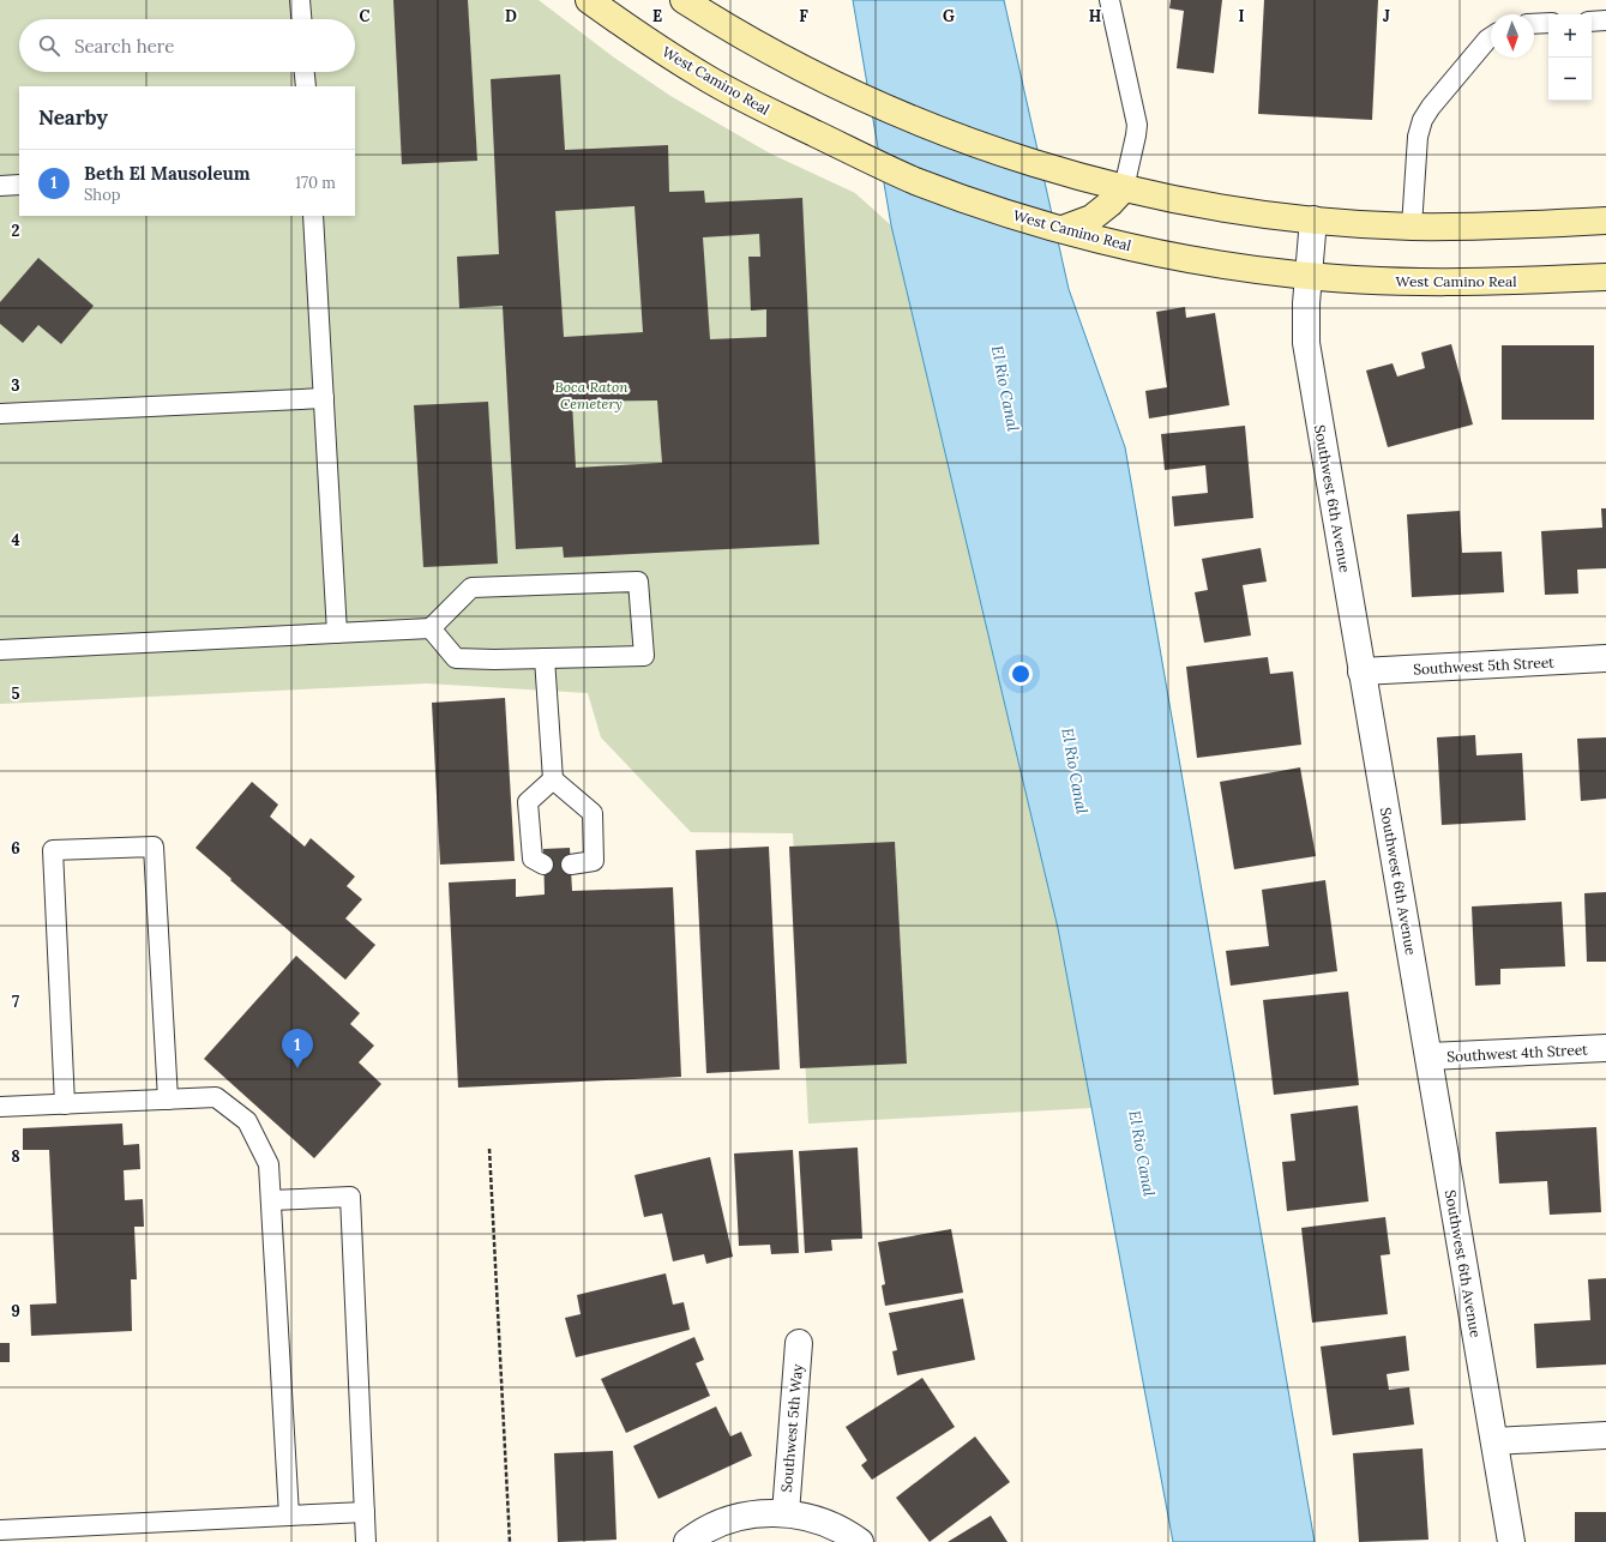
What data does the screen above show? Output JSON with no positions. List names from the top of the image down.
{
  "streets": {
    "street": [
      "West Camino Real",
      "Southwest 6th Avenue",
      "Southwest 5th Street",
      "Southwest 4th Street",
      "Southwest 5th Way"
    ]
  },
  "crossings": [
    ["West Camino Real", "Southwest 6th Avenue"],
    ["Southwest 6th Avenue", "Southwest 5th Street"],
    ["Southwest 6th Avenue", "Southwest 4th Street"]
  ],
  "water": ["El Rio Canal"],
  "parks": ["Boca Raton Cemetery"],
  "north": "bottom",
  "page": {
    "map_buttons": ["+", "−"],
    "search": "Search here",
    "heading": "Nearby",
    "list": [
      {
        "mark": "1",
        "name": "Beth El Mausoleum",
        "note": "Shop",
        "value": "170 m"
      }
    ],
    "pins": "1"
  },
  "grid": {
    "columns": [
      "C",
      "D",
      "E",
      "F",
      "G",
      "H",
      "I",
      "J"
    ],
    "rows": [
      "2",
      "3",
      "4",
      "5",
      "6",
      "7",
      "8",
      "9"
    ]
  }
}
